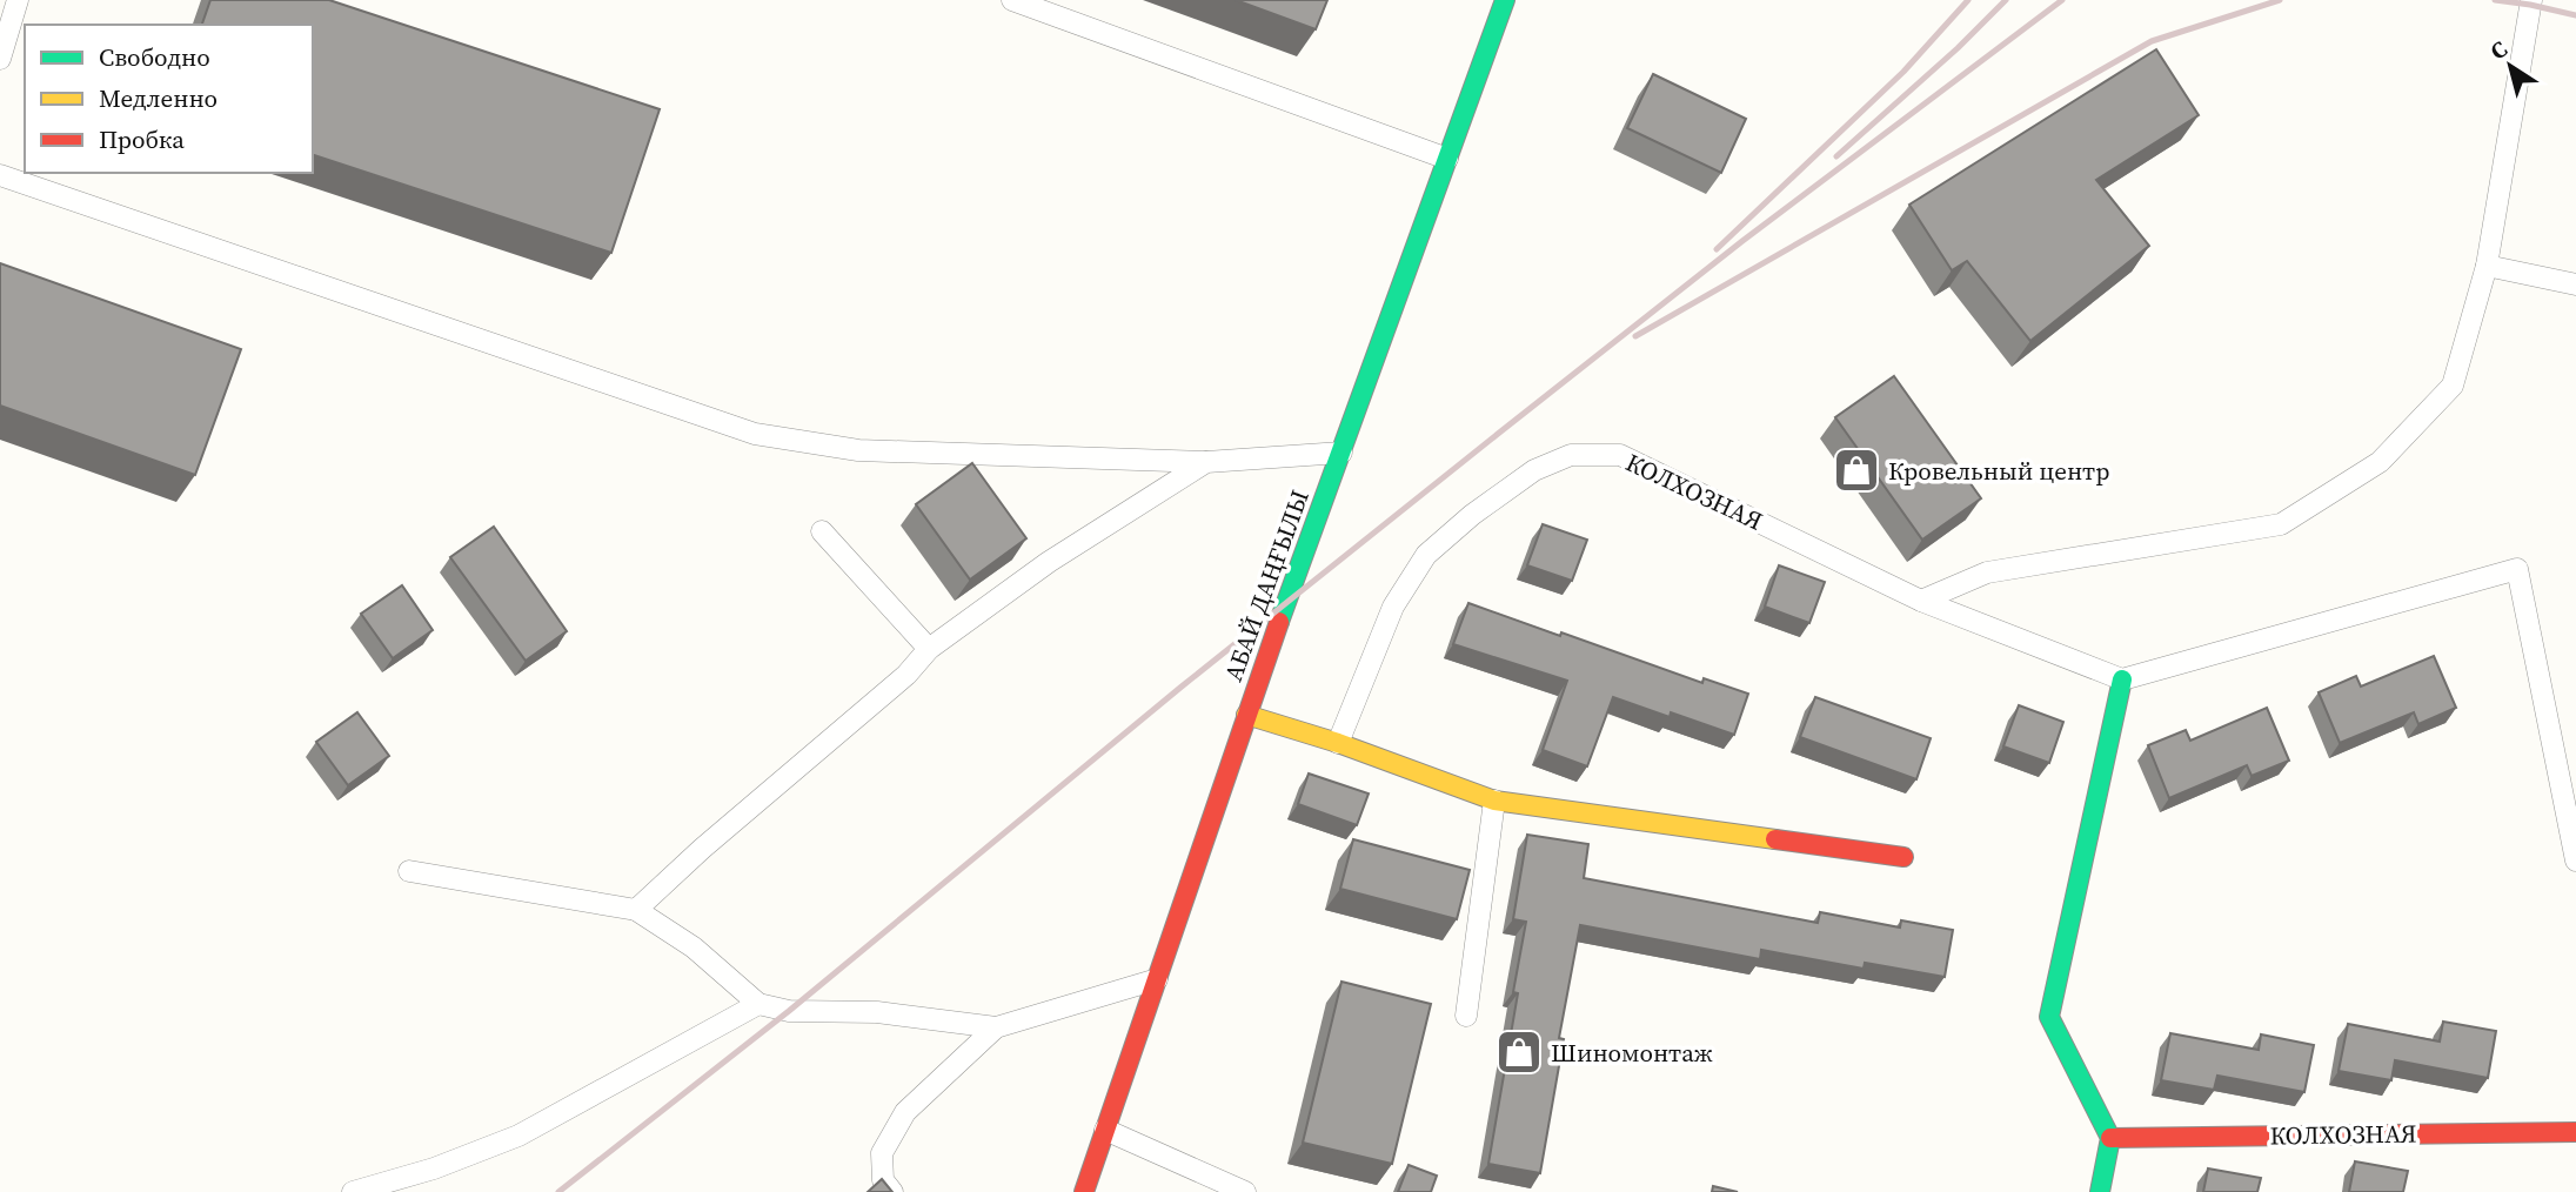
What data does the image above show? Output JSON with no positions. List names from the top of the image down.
{
  "streets": {
    "street": ["КОЛХОЗНАЯ", "АБАЙ ДАҢҒЫЛЫ"]
  },
  "places": {
    "shop": ["Кровельный центр", "Шиномонтаж"]
  },
  "legend": ["Свободно", "Медленно", "Пробка"],
  "north": "top left"
}
